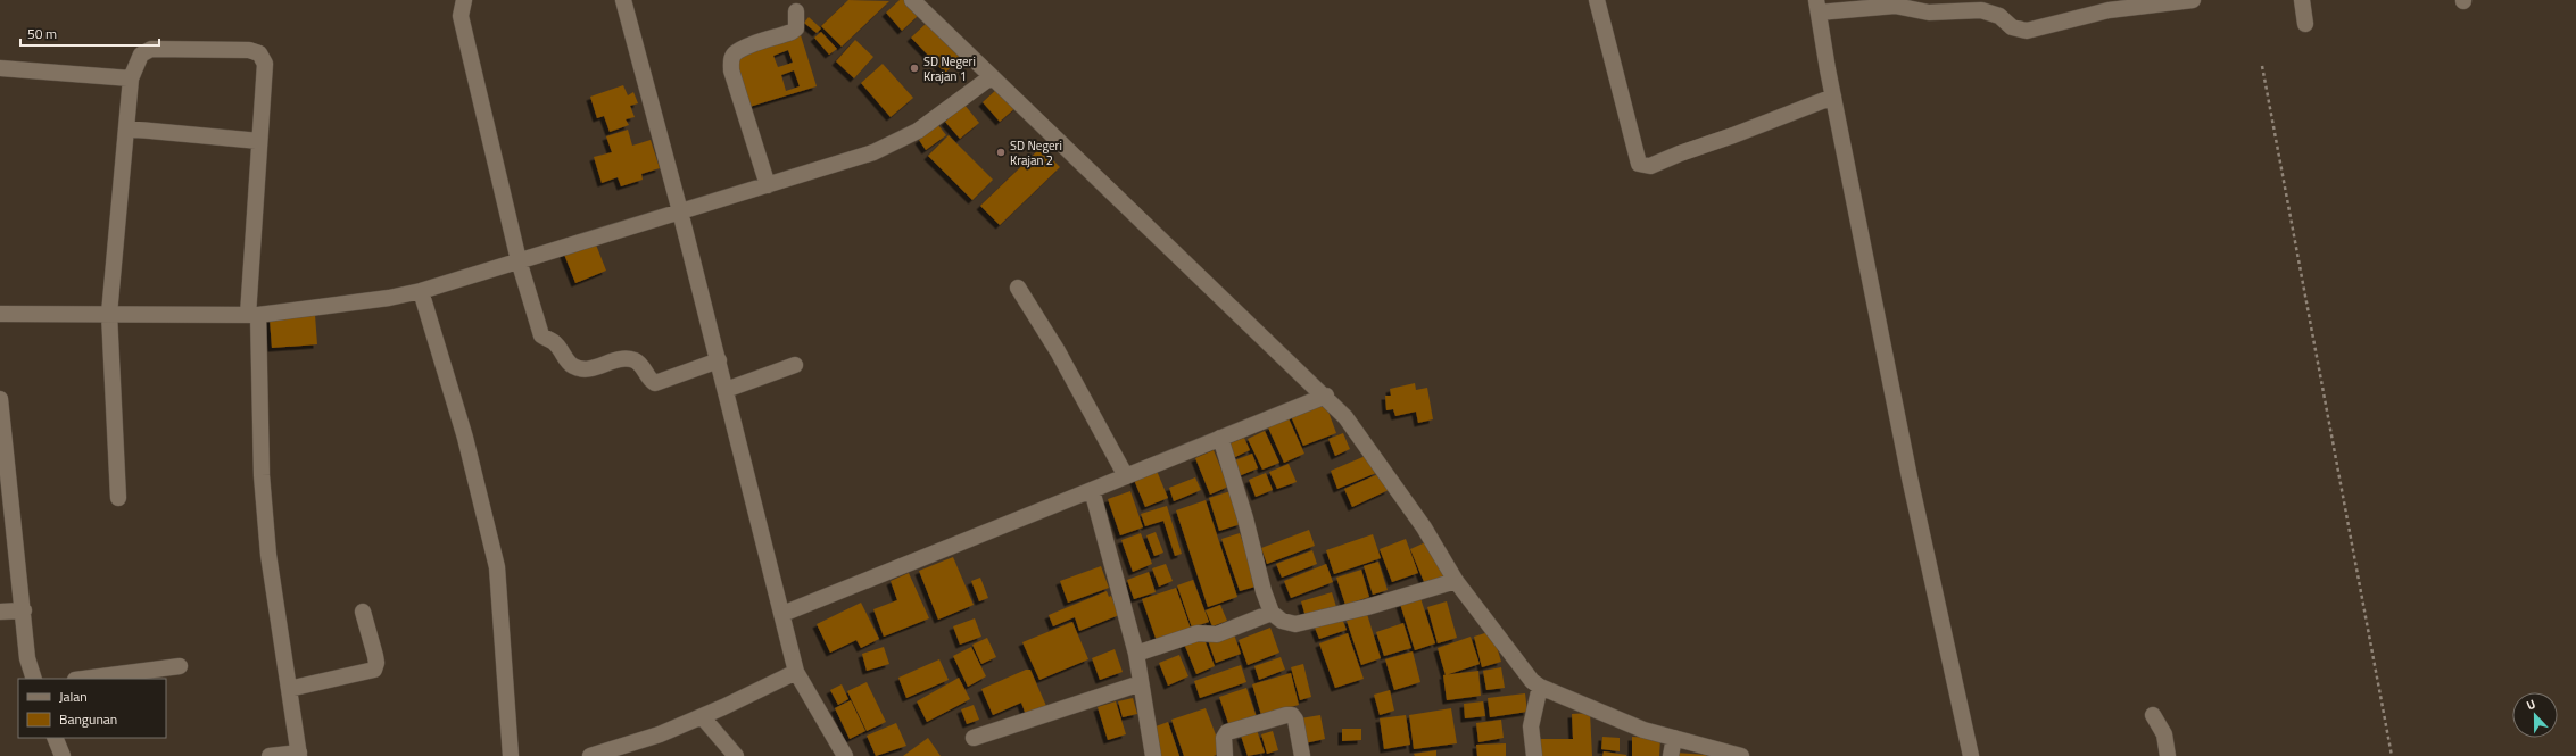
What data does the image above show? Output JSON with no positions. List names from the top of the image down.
{
  "places": ["SD Negeri Krajan 1", "SD Negeri Krajan 2"],
  "legend": ["Jalan", "Bangunan"],
  "scale_bar": "50 m",
  "north": "top"
}
